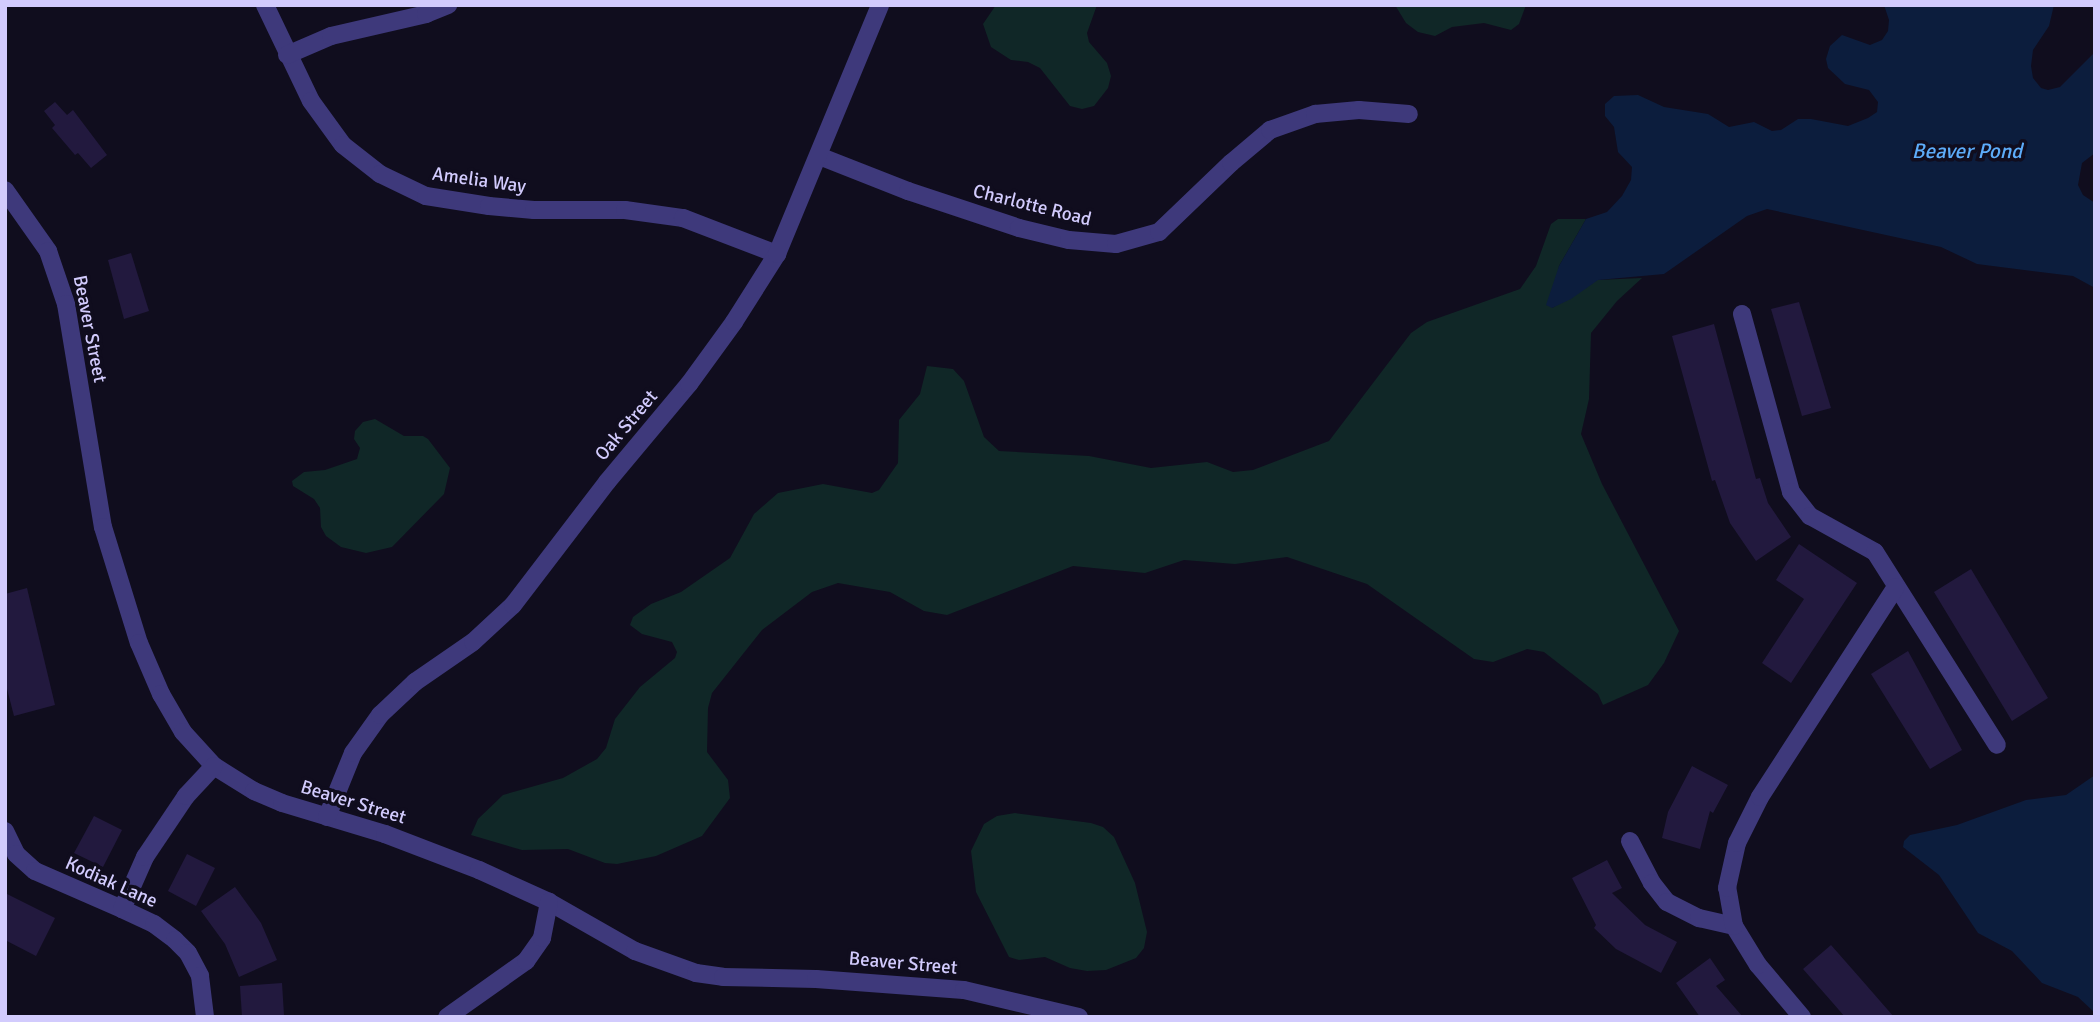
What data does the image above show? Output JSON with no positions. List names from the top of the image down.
{
  "streets": {
    "street": [
      "Amelia Way",
      "Charlotte Road",
      "Beaver Street",
      "Oak Street",
      "Kodiak Lane"
    ]
  },
  "crossings": [
    ["Amelia Way", "Oak Street"],
    ["Charlotte Road", "Oak Street"],
    ["Beaver Street", "Oak Street"]
  ],
  "water": ["Beaver Pond"]
}
